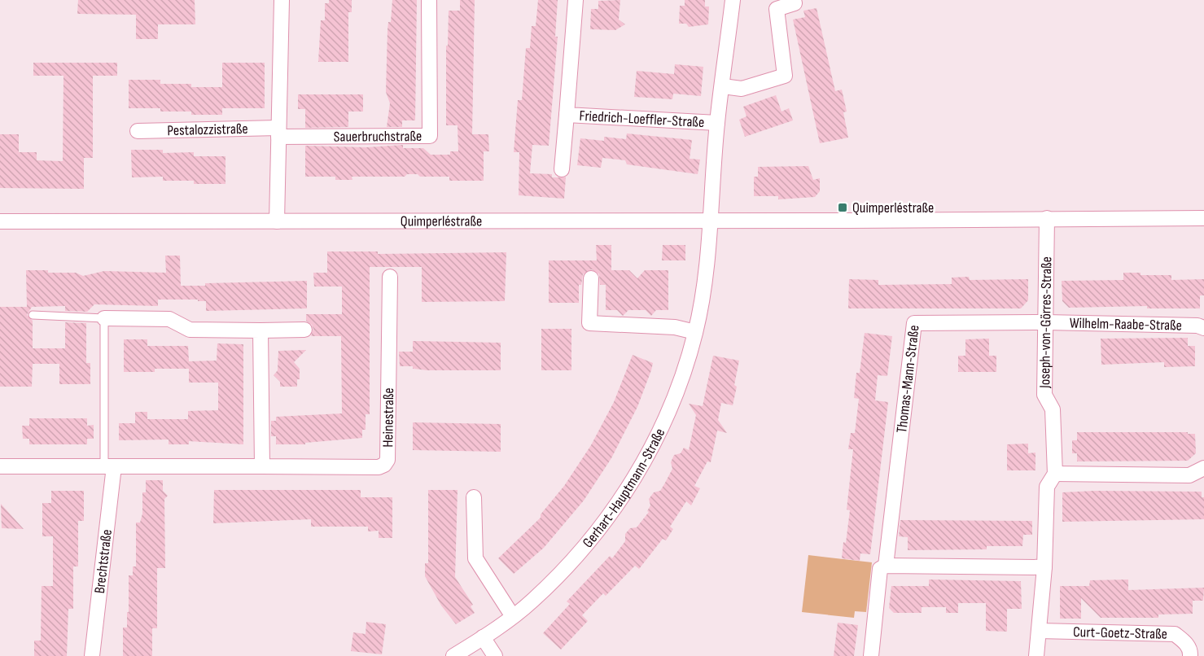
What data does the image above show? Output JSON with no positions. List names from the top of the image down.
{
  "streets": {
    "street": [
      "Friedrich-Loeffler-Straße",
      "Pestalozzistraße",
      "Sauerbruchstraße",
      "Quimperléstraße",
      "Joseph-von-Görres-Straße",
      "Wilhelm-Raabe-Straße",
      "Thomas-Mann-Straße",
      "Heinestraße",
      "Gerhart-Hauptmann-Straße",
      "Brechtstraße",
      "Curt-Goetz-Straße"
    ]
  },
  "crossings": [
    ["Friedrich-Loeffler-Straße", "Gerhart-Hauptmann-Straße"],
    ["Pestalozzistraße", "Sauerbruchstraße"],
    ["Quimperléstraße", "Joseph-von-Görres-Straße"],
    ["Quimperléstraße", "Gerhart-Hauptmann-Straße"],
    ["Joseph-von-Görres-Straße", "Wilhelm-Raabe-Straße"],
    ["Joseph-von-Görres-Straße", "Thomas-Mann-Straße"],
    ["Joseph-von-Görres-Straße", "Curt-Goetz-Straße"],
    ["Wilhelm-Raabe-Straße", "Thomas-Mann-Straße"],
    ["Heinestraße", "Brechtstraße"]
  ],
  "places": {
    "transit": ["Quimperléstraße"]
  }
}
